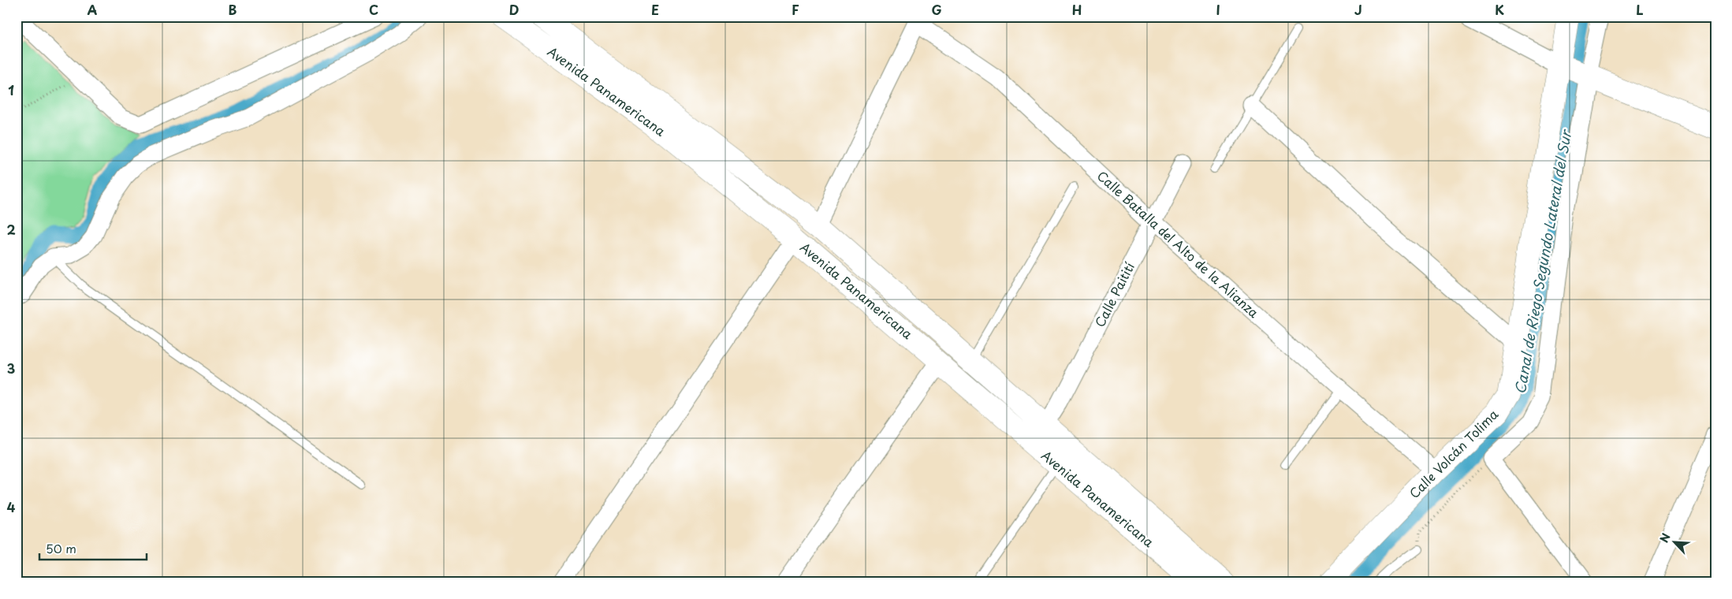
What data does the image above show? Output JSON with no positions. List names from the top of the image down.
{
  "streets": {
    "main road": ["Avenida Panamericana", "Calle Volcán Tolima"],
    "street": ["Calle Batalla del Alto de la Alianza", "Calle Paitití"]
  },
  "crossings": [
    ["Avenida Panamericana", "Calle Paitití"],
    ["Calle Batalla del Alto de la Alianza", "Calle Paitití"],
    ["Calle Batalla del Alto de la Alianza", "Calle Volcán Tolima"]
  ],
  "water": ["Canal de Riego Segundo Lateral del Sur"],
  "scale_bar": "50 m",
  "north": "top left",
  "grid": {
    "columns": [
      "A",
      "B",
      "C",
      "D",
      "E",
      "F",
      "G",
      "H",
      "I",
      "J",
      "K",
      "L"
    ],
    "rows": [
      "1",
      "2",
      "3",
      "4"
    ]
  }
}
